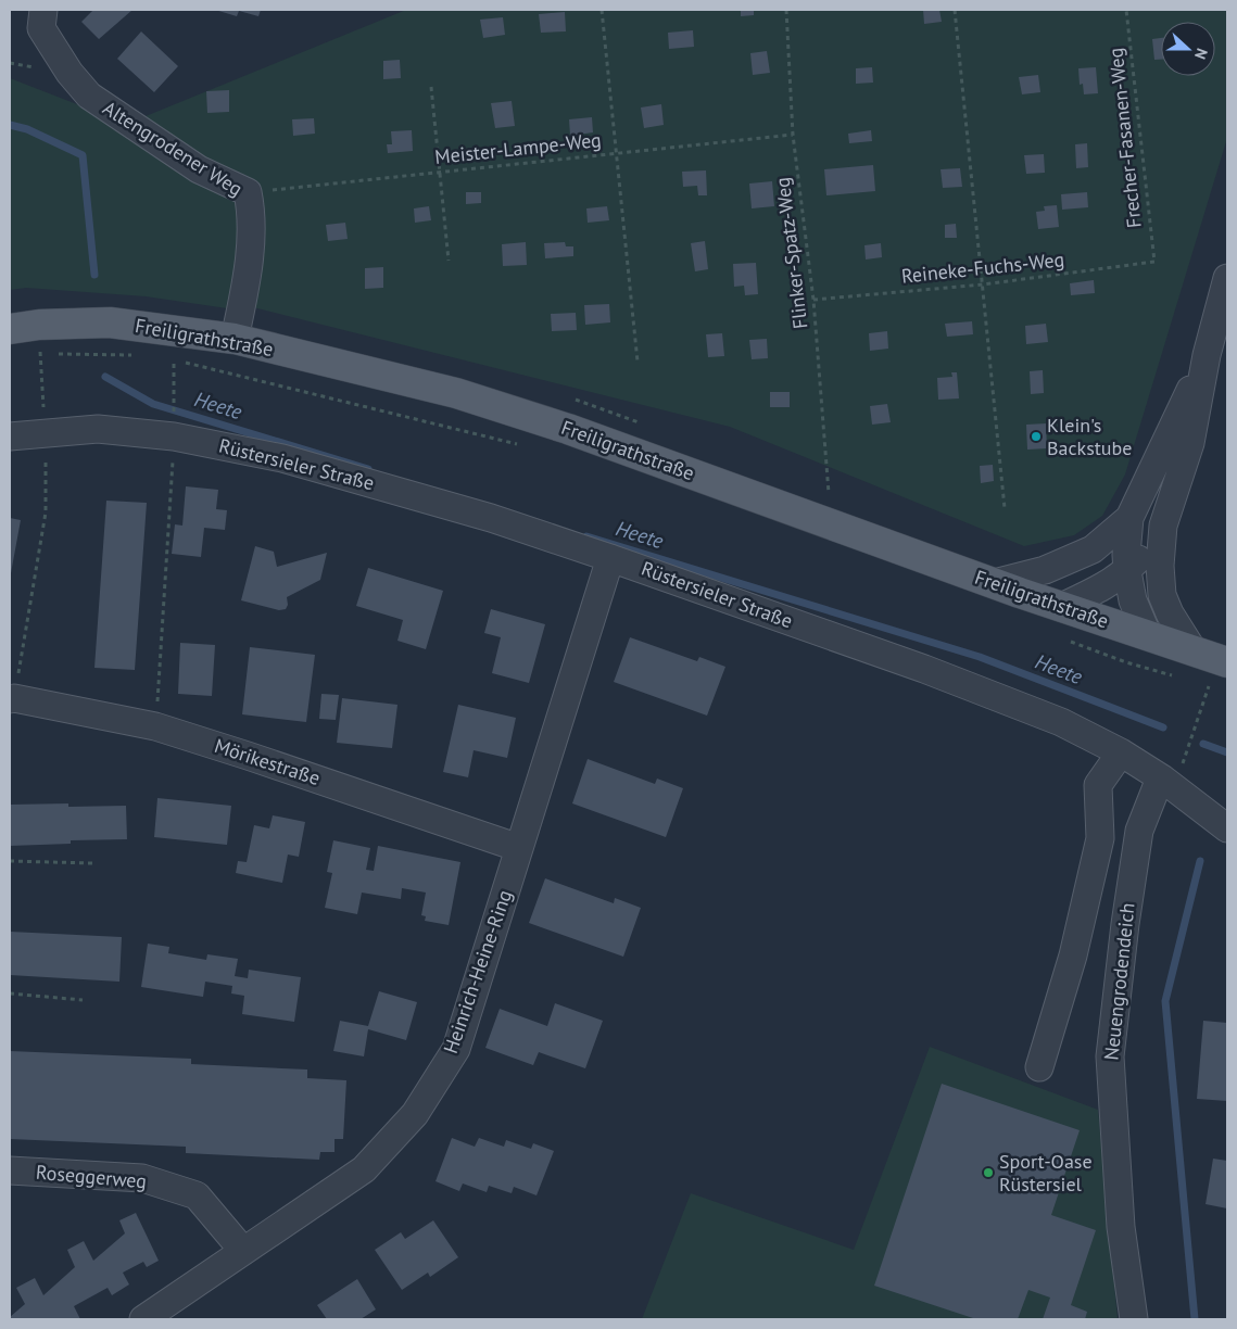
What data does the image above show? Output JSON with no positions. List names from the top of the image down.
{
  "streets": {
    "main road": ["Freiligrathstraße"],
    "street": [
      "Altengrodener Weg",
      "Rüstersieler Straße",
      "Mörikestraße",
      "Heinrich-Heine-Ring",
      "Neuengrodendeich",
      "Roseggerweg"
    ],
    "path": [
      "Frecher-Fasanen-Weg",
      "Meister-Lampe-Weg",
      "Flinker-Spatz-Weg",
      "Reineke-Fuchs-Weg"
    ]
  },
  "crossings": [
    ["Frecher-Fasanen-Weg", "Reineke-Fuchs-Weg"],
    ["Altengrodener Weg", "Meister-Lampe-Weg"],
    ["Altengrodener Weg", "Freiligrathstraße"],
    ["Meister-Lampe-Weg", "Flinker-Spatz-Weg"],
    ["Flinker-Spatz-Weg", "Reineke-Fuchs-Weg"],
    ["Rüstersieler Straße", "Heinrich-Heine-Ring"],
    ["Rüstersieler Straße", "Neuengrodendeich"],
    ["Mörikestraße", "Heinrich-Heine-Ring"],
    ["Heinrich-Heine-Ring", "Roseggerweg"]
  ],
  "water": ["Heete"],
  "places": ["Klein's Backstube", "Sport-Oase Rüstersiel"],
  "north": "right"
}
